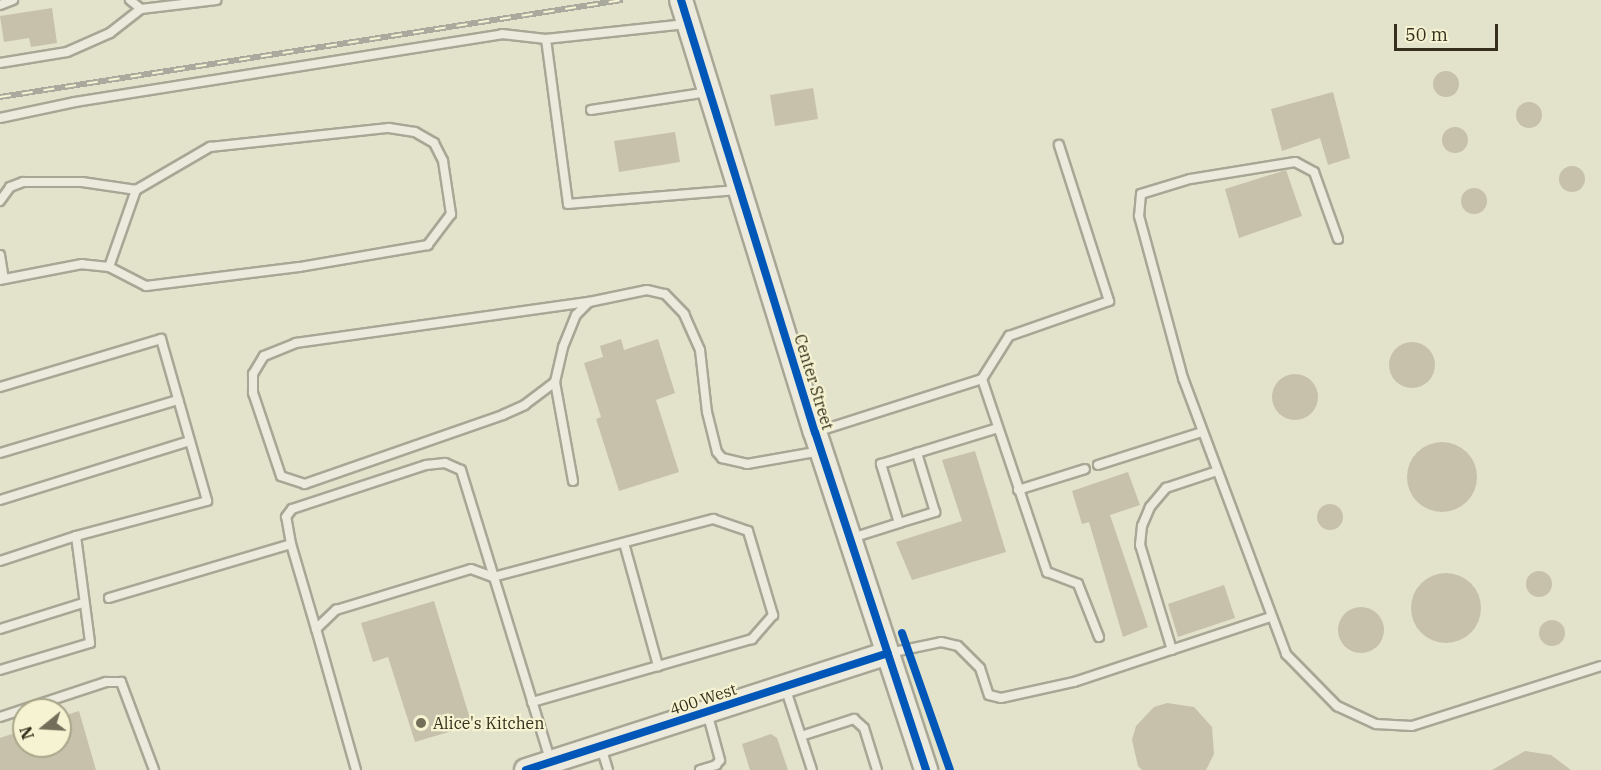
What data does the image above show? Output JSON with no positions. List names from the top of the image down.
{
  "streets": {
    "main road": ["Center Street", "400 West"]
  },
  "crossings": [
    ["Center Street", "400 West"]
  ],
  "places": ["Alice's Kitchen"],
  "scale_bar": "50 m",
  "north": "left"
}
